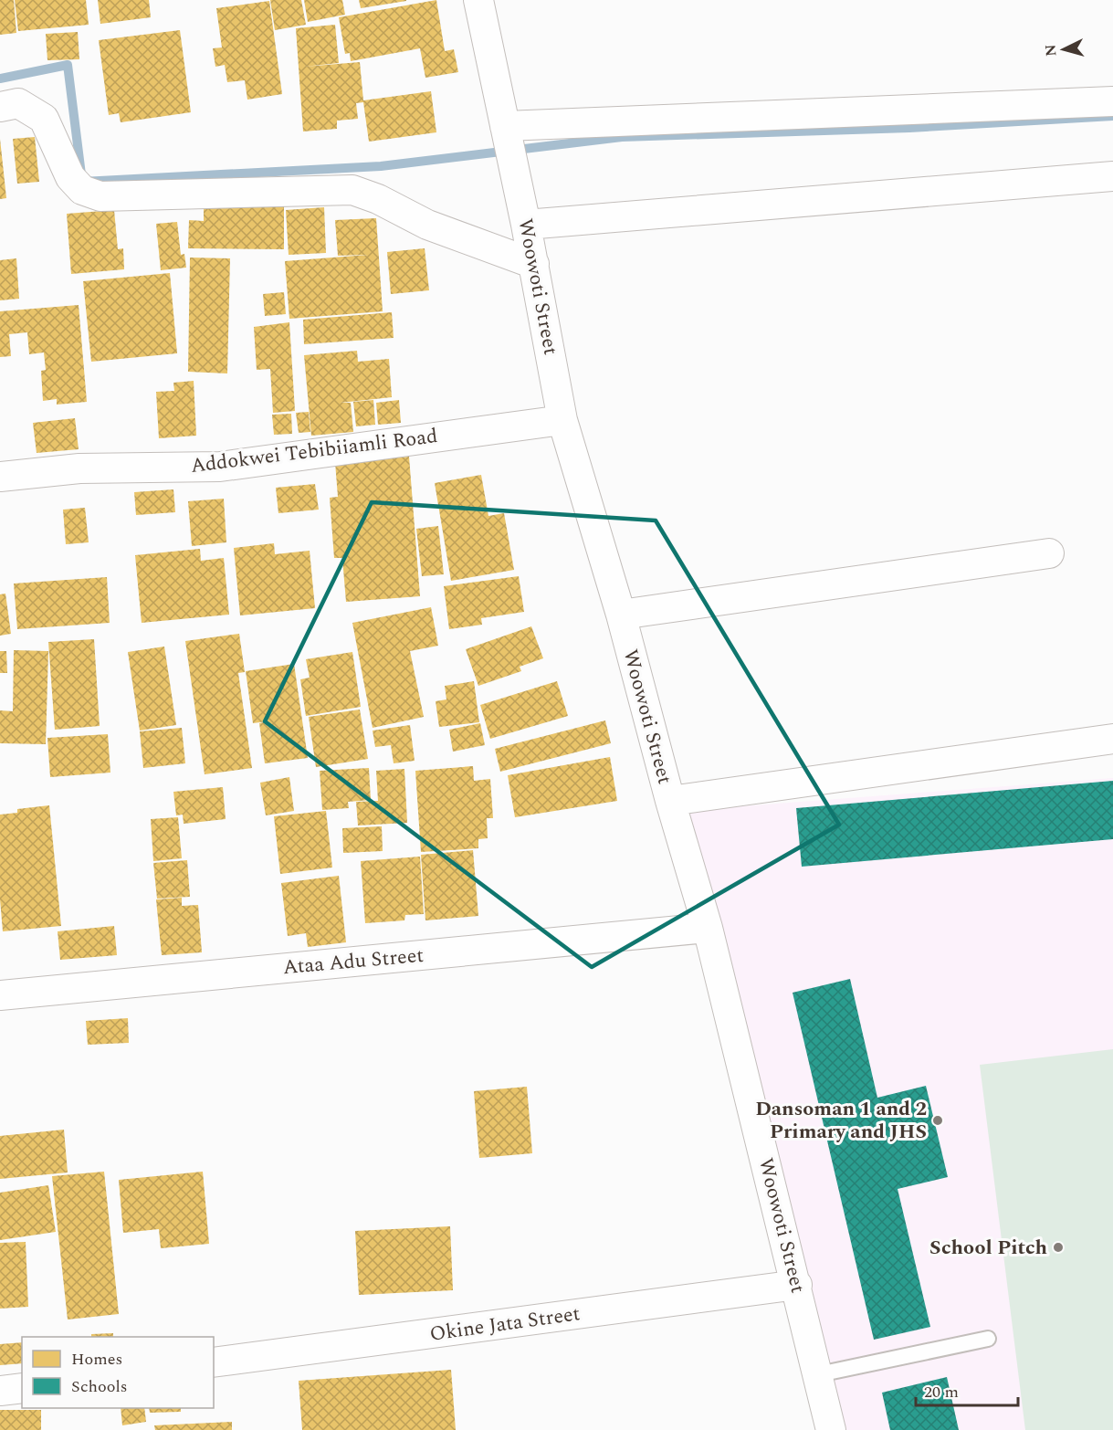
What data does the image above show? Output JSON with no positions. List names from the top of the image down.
{
  "streets": {
    "street": [
      "Woowoti Street",
      "Addokwei Tebibiiamli Road",
      "Ataa Adu Street",
      "Okine Jata Street"
    ]
  },
  "crossings": [
    ["Woowoti Street", "Addokwei Tebibiiamli Road"],
    ["Woowoti Street", "Ataa Adu Street"],
    ["Woowoti Street", "Okine Jata Street"]
  ],
  "places": ["Dansoman 1 and 2 Primary and JHS", "School Pitch"],
  "legend": ["Homes", "Schools"],
  "scale_bar": "20 m",
  "north": "left"
}
